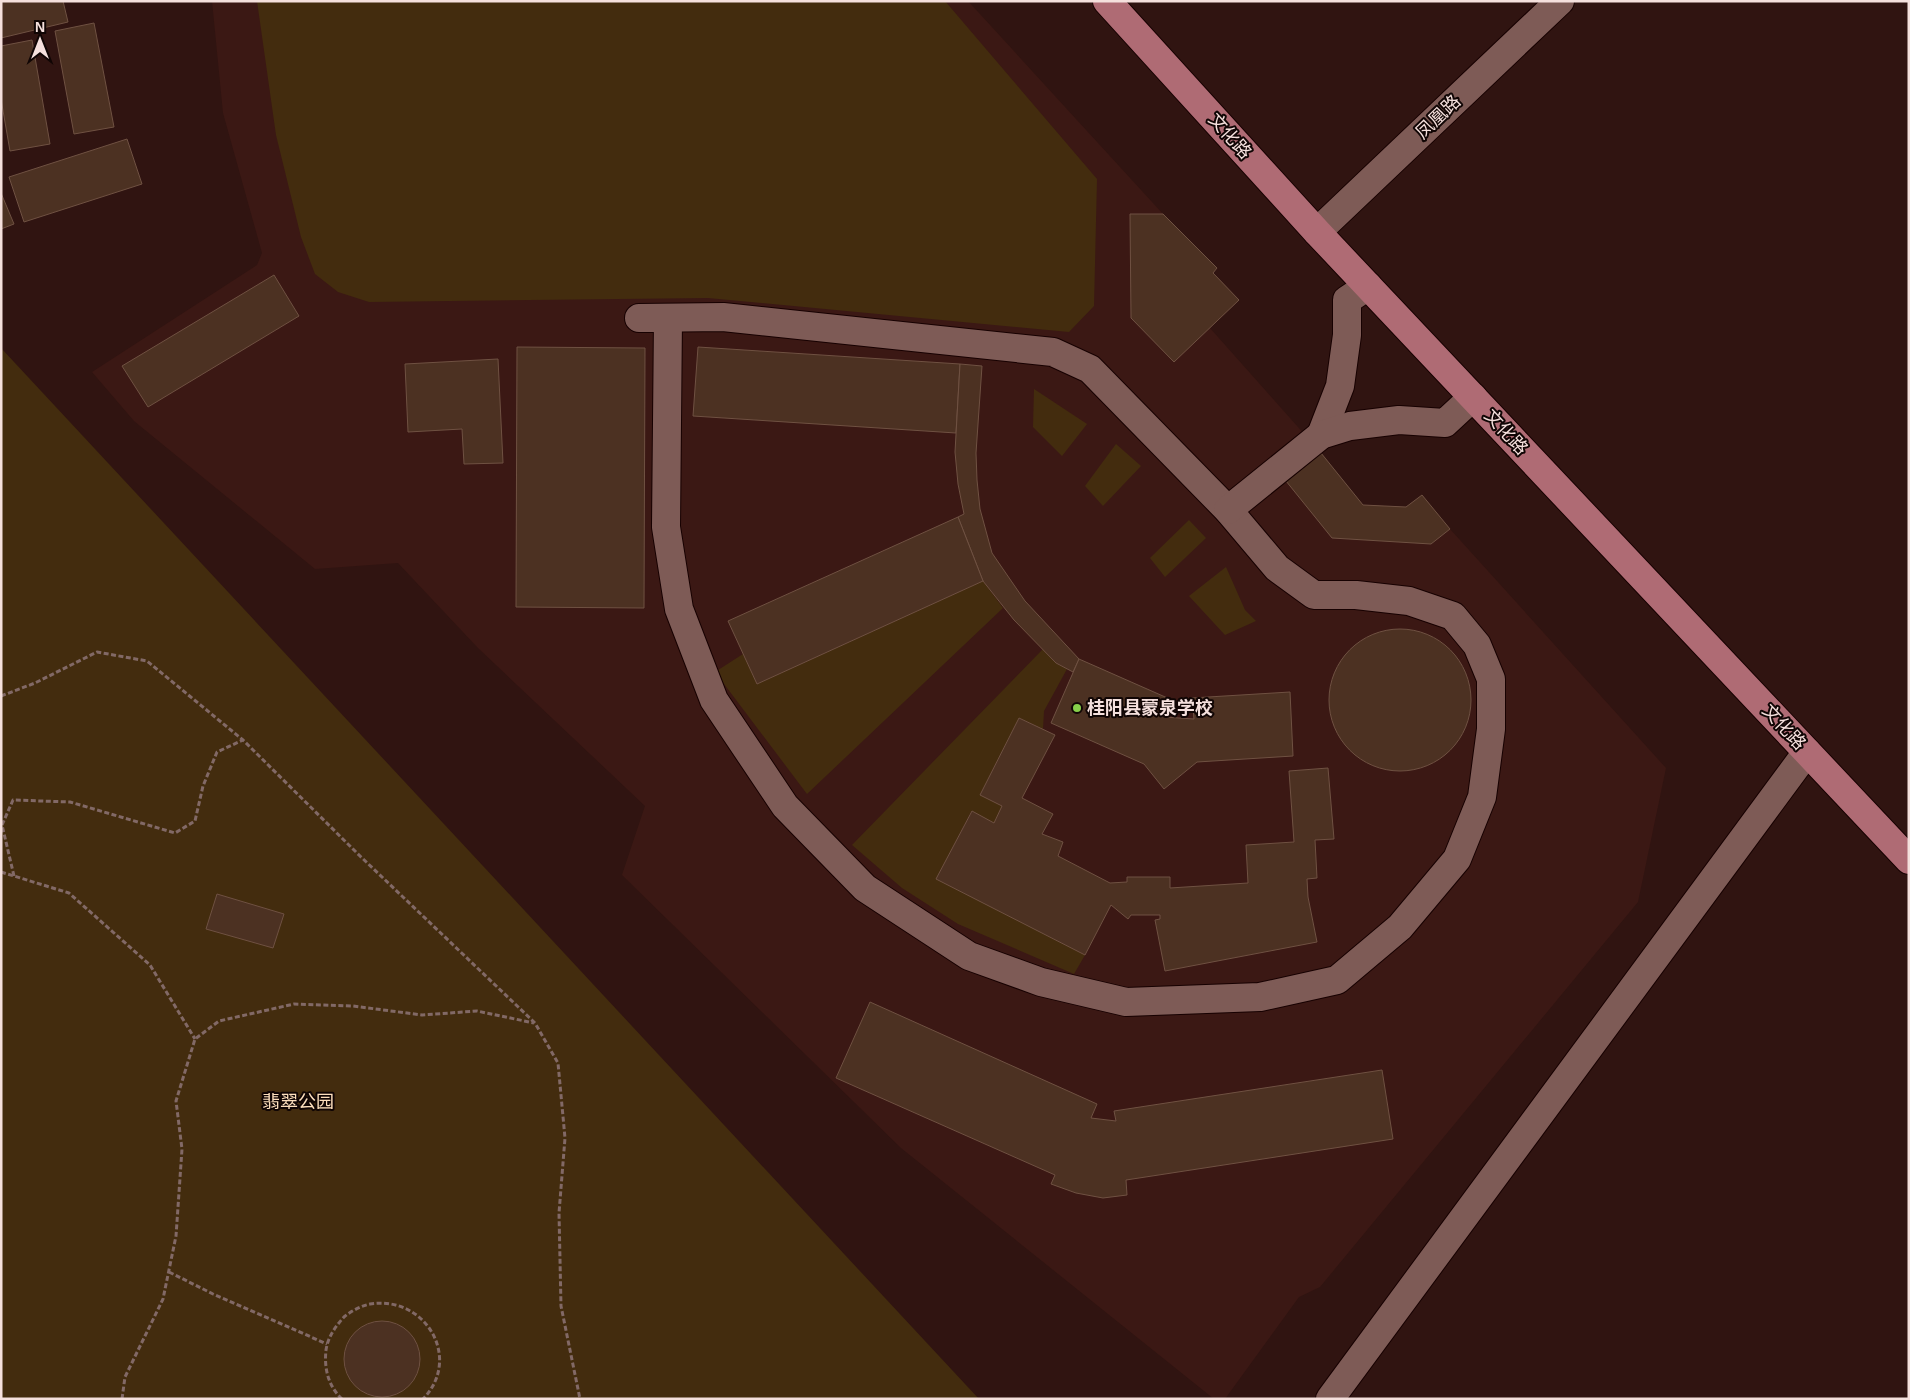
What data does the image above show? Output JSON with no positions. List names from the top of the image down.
{
  "streets": {
    "main road": ["文化路"],
    "street": ["凤凰路"]
  },
  "crossings": [
    ["凤凰路", "文化路"]
  ],
  "parks": ["翡翠公园"],
  "places": ["桂阳县蒙泉学校"],
  "north": "top"
}
